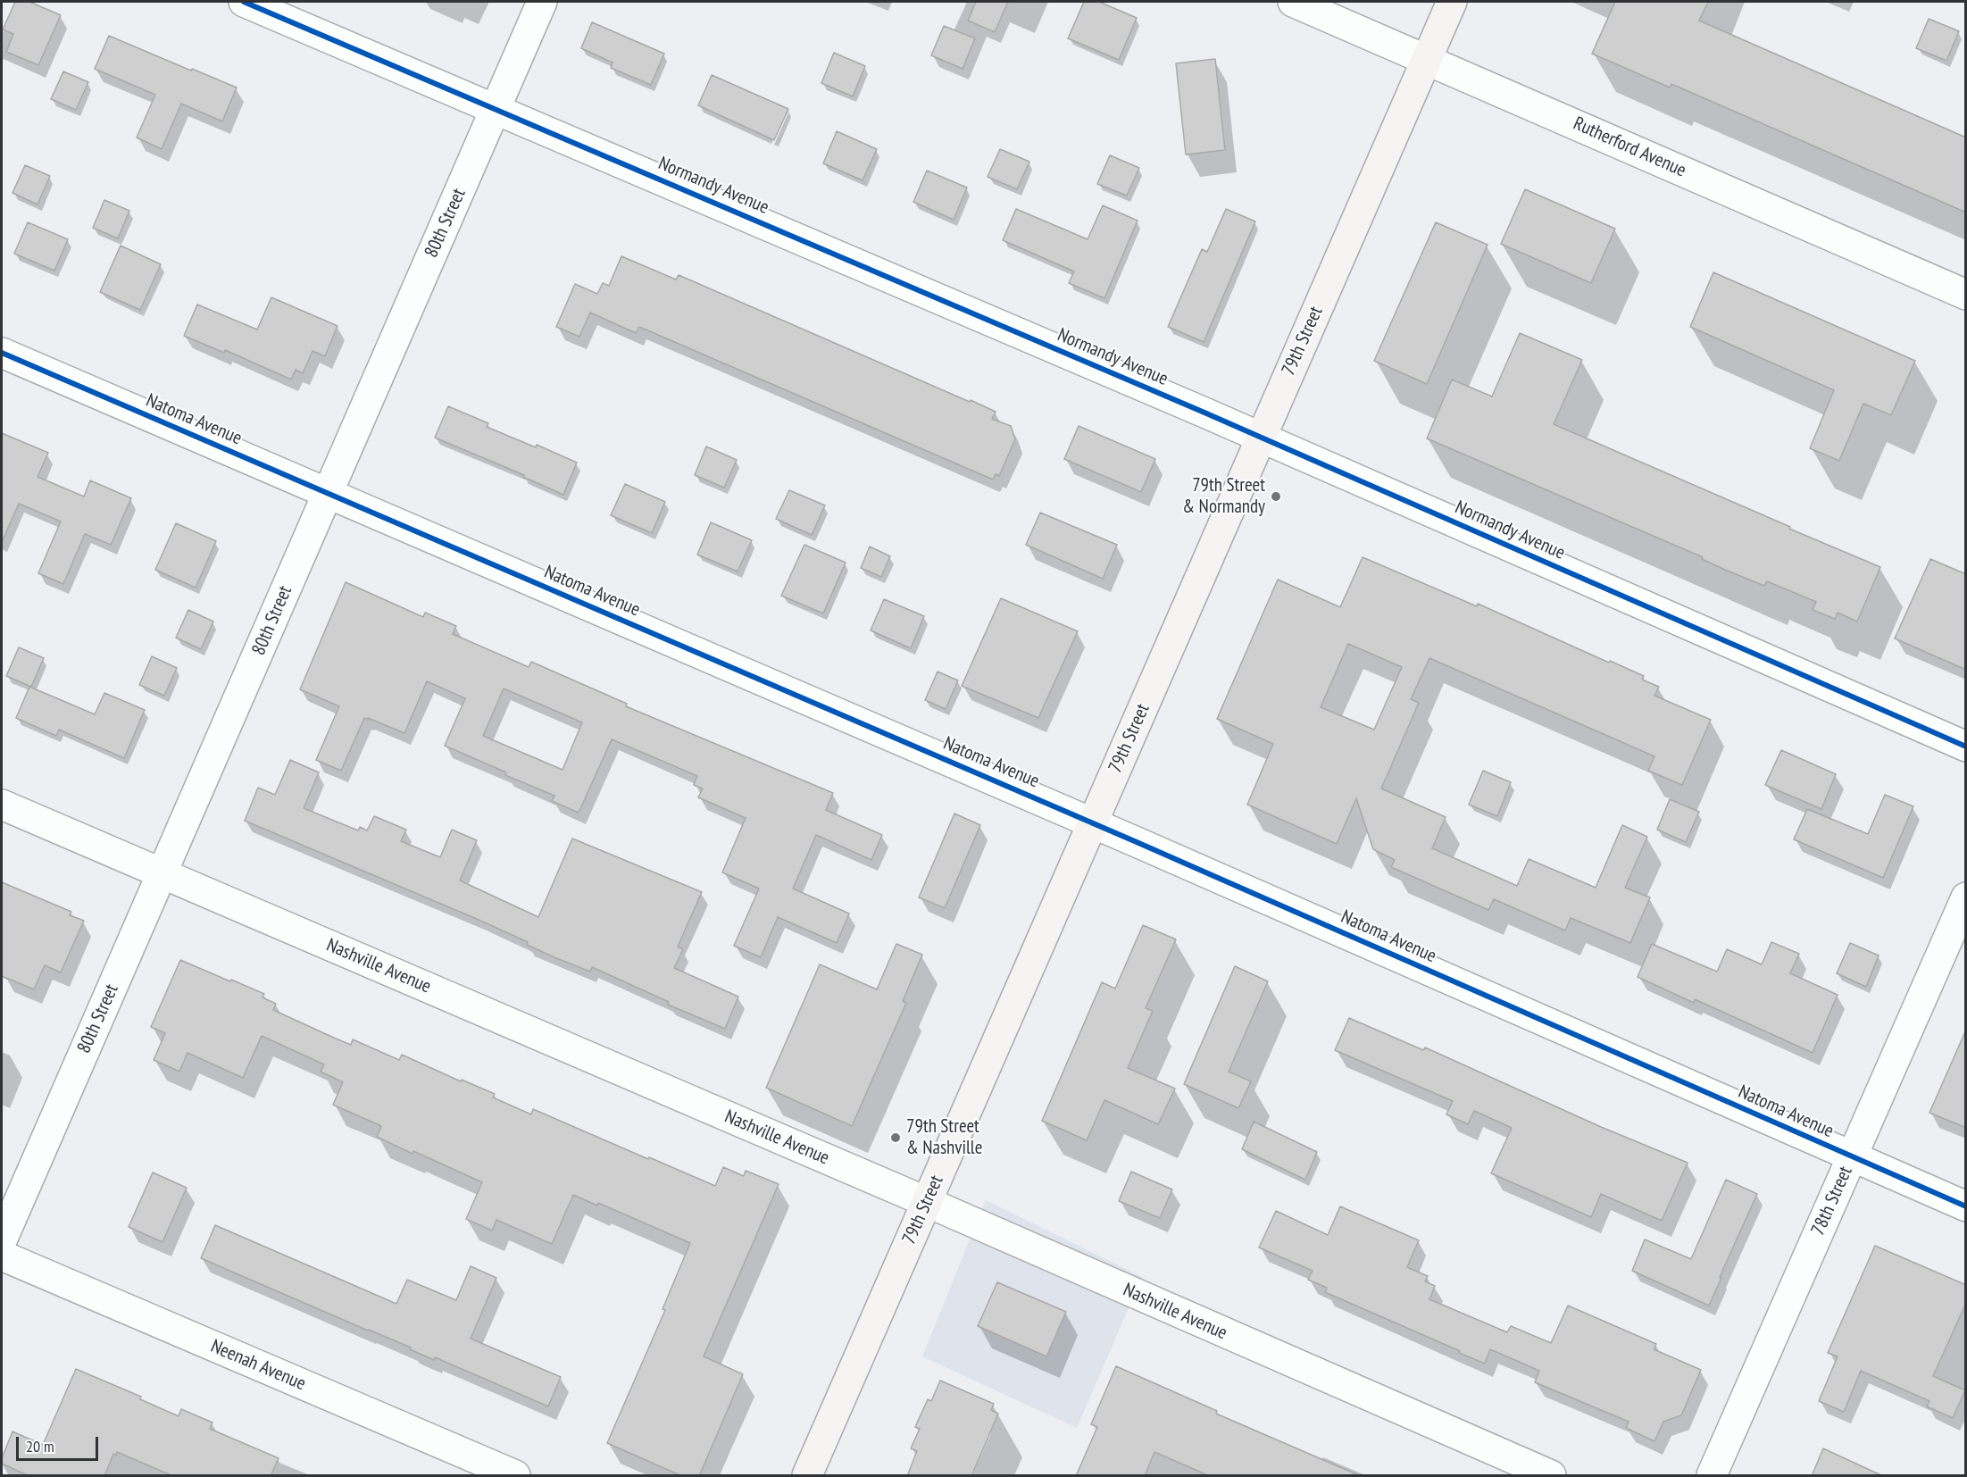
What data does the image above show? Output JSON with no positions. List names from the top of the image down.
{
  "streets": {
    "main road": ["79th Street"],
    "street": [
      "Rutherford Avenue",
      "Normandy Avenue",
      "80th Street",
      "Natoma Avenue",
      "Nashville Avenue",
      "78th Street",
      "Neenah Avenue"
    ]
  },
  "crossings": [
    ["Rutherford Avenue", "79th Street"],
    ["Normandy Avenue", "80th Street"],
    ["Normandy Avenue", "79th Street"],
    ["80th Street", "Natoma Avenue"],
    ["80th Street", "Nashville Avenue"],
    ["79th Street", "Natoma Avenue"],
    ["79th Street", "Nashville Avenue"],
    ["Natoma Avenue", "78th Street"]
  ],
  "places": ["79th Street & Normandy", "79th Street & Nashville"],
  "scale_bar": "20 m"
}
